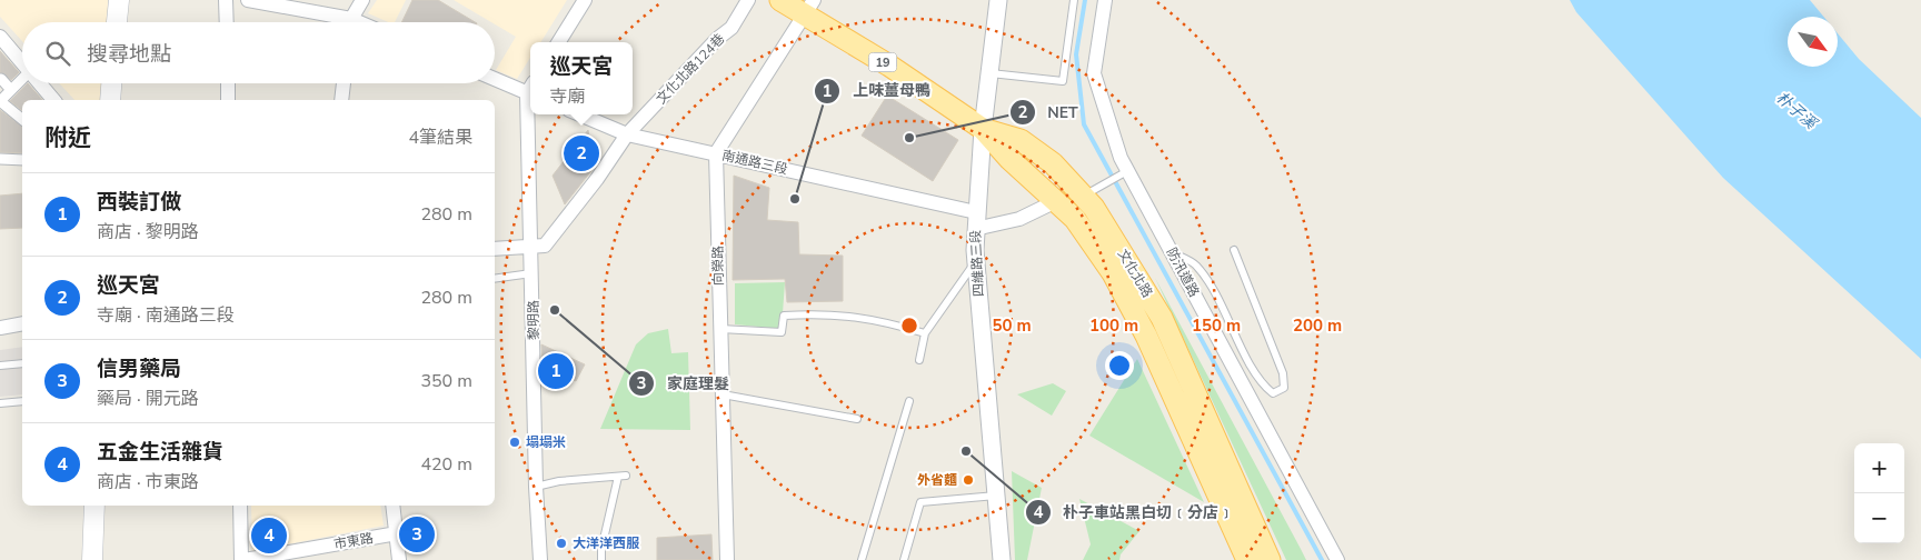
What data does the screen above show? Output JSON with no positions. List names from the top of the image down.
{
  "streets": {
    "main road": ["19", "文化北路"],
    "street": [
      "文化北路124巷",
      "南通路三段",
      "四維路三段",
      "向榮路",
      "防汛道路",
      "黎明路",
      "市東路"
    ]
  },
  "crossings": [
    ["文化北路124巷", "南通路三段"],
    ["文化北路124巷", "黎明路"],
    ["南通路三段", "四維路三段"],
    ["南通路三段", "向榮路"],
    ["四維路三段", "文化北路"]
  ],
  "water": ["朴子溪"],
  "places": [
    "NET",
    "上味薑母鴨",
    "家庭理髮",
    "塌塌米",
    "朴子車站黑白切﹝分店﹞",
    "外省麵",
    "大洋洋西服"
  ],
  "north": "bottom right",
  "page": {
    "search": "搜尋地點",
    "popup": ["巡天宮", "寺廟"],
    "heading": ["附近", "4筆結果"],
    "pins": [
      "2",
      "1",
      "3",
      "4"
    ],
    "list": [
      {
        "mark": "1",
        "name": "西裝訂做",
        "note": "商店 · 黎明路",
        "value": "280 m"
      },
      {
        "mark": "2",
        "name": "巡天宮",
        "note": "寺廟 · 南通路三段",
        "value": "280 m"
      },
      {
        "mark": "3",
        "name": "信男藥局",
        "note": "藥局 · 開元路",
        "value": "350 m"
      },
      {
        "mark": "4",
        "name": "五金生活雜貨",
        "note": "商店 · 市東路",
        "value": "420 m"
      }
    ],
    "map_buttons": ["+", "−"]
  },
  "rings": [
    "50 m",
    "100 m",
    "150 m",
    "200 m"
  ]
}
